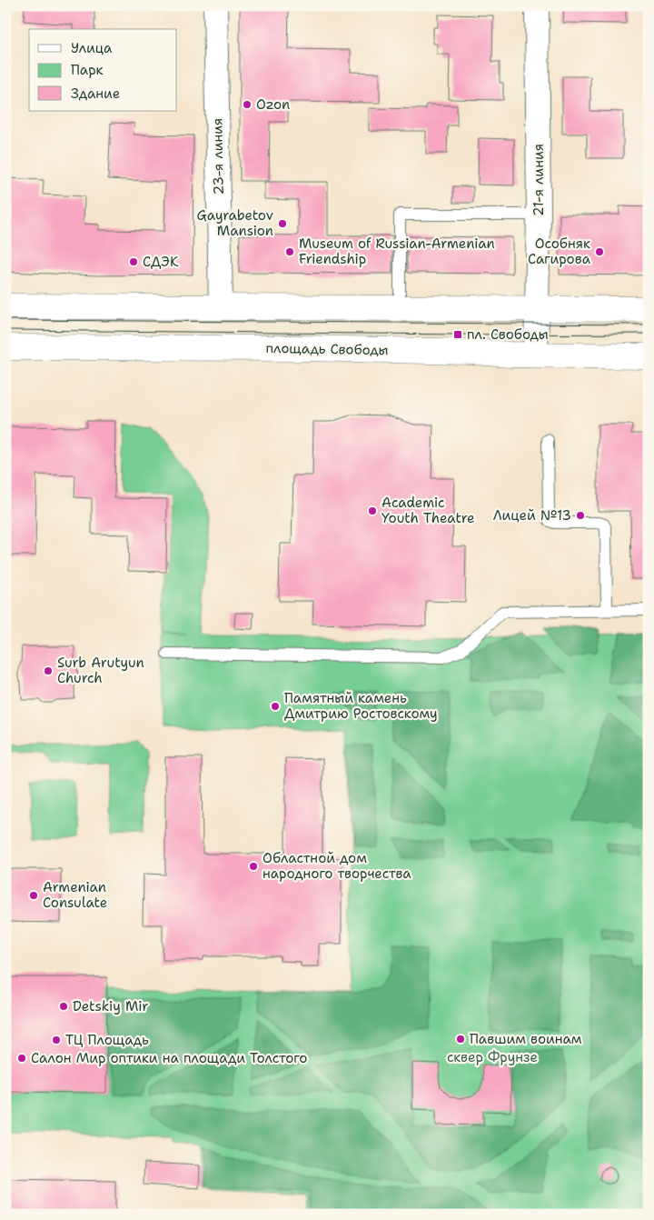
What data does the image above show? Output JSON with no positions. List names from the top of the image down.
{
  "streets": {
    "main road": ["площадь Свободы"],
    "street": ["23-я линия", "21-я линия"]
  },
  "crossings": [
    ["21-я линия", "площадь Свободы"]
  ],
  "parks": ["сквер Фрунзе"],
  "places": {
    "other": [
      "Ozon",
      "Gayrabetov Mansion",
      "Museum of Russian-Armenian Friendship",
      "Особняк Сагирова",
      "СДЭК",
      "Academic Youth Theatre",
      "Лицей №13",
      "Surb Arutyun Church",
      "Памятный камень Дмитрию Ростовскому",
      "Областной дом народного творчества",
      "Armenian Consulate",
      "Detskiy Mir",
      "Павшим воинам",
      "ТЦ Площадь",
      "Салон Мир оптики на площади Толстого"
    ],
    "transit": ["пл. Свободы"]
  },
  "legend": ["Улица", "Парк", "Здание"]
}
